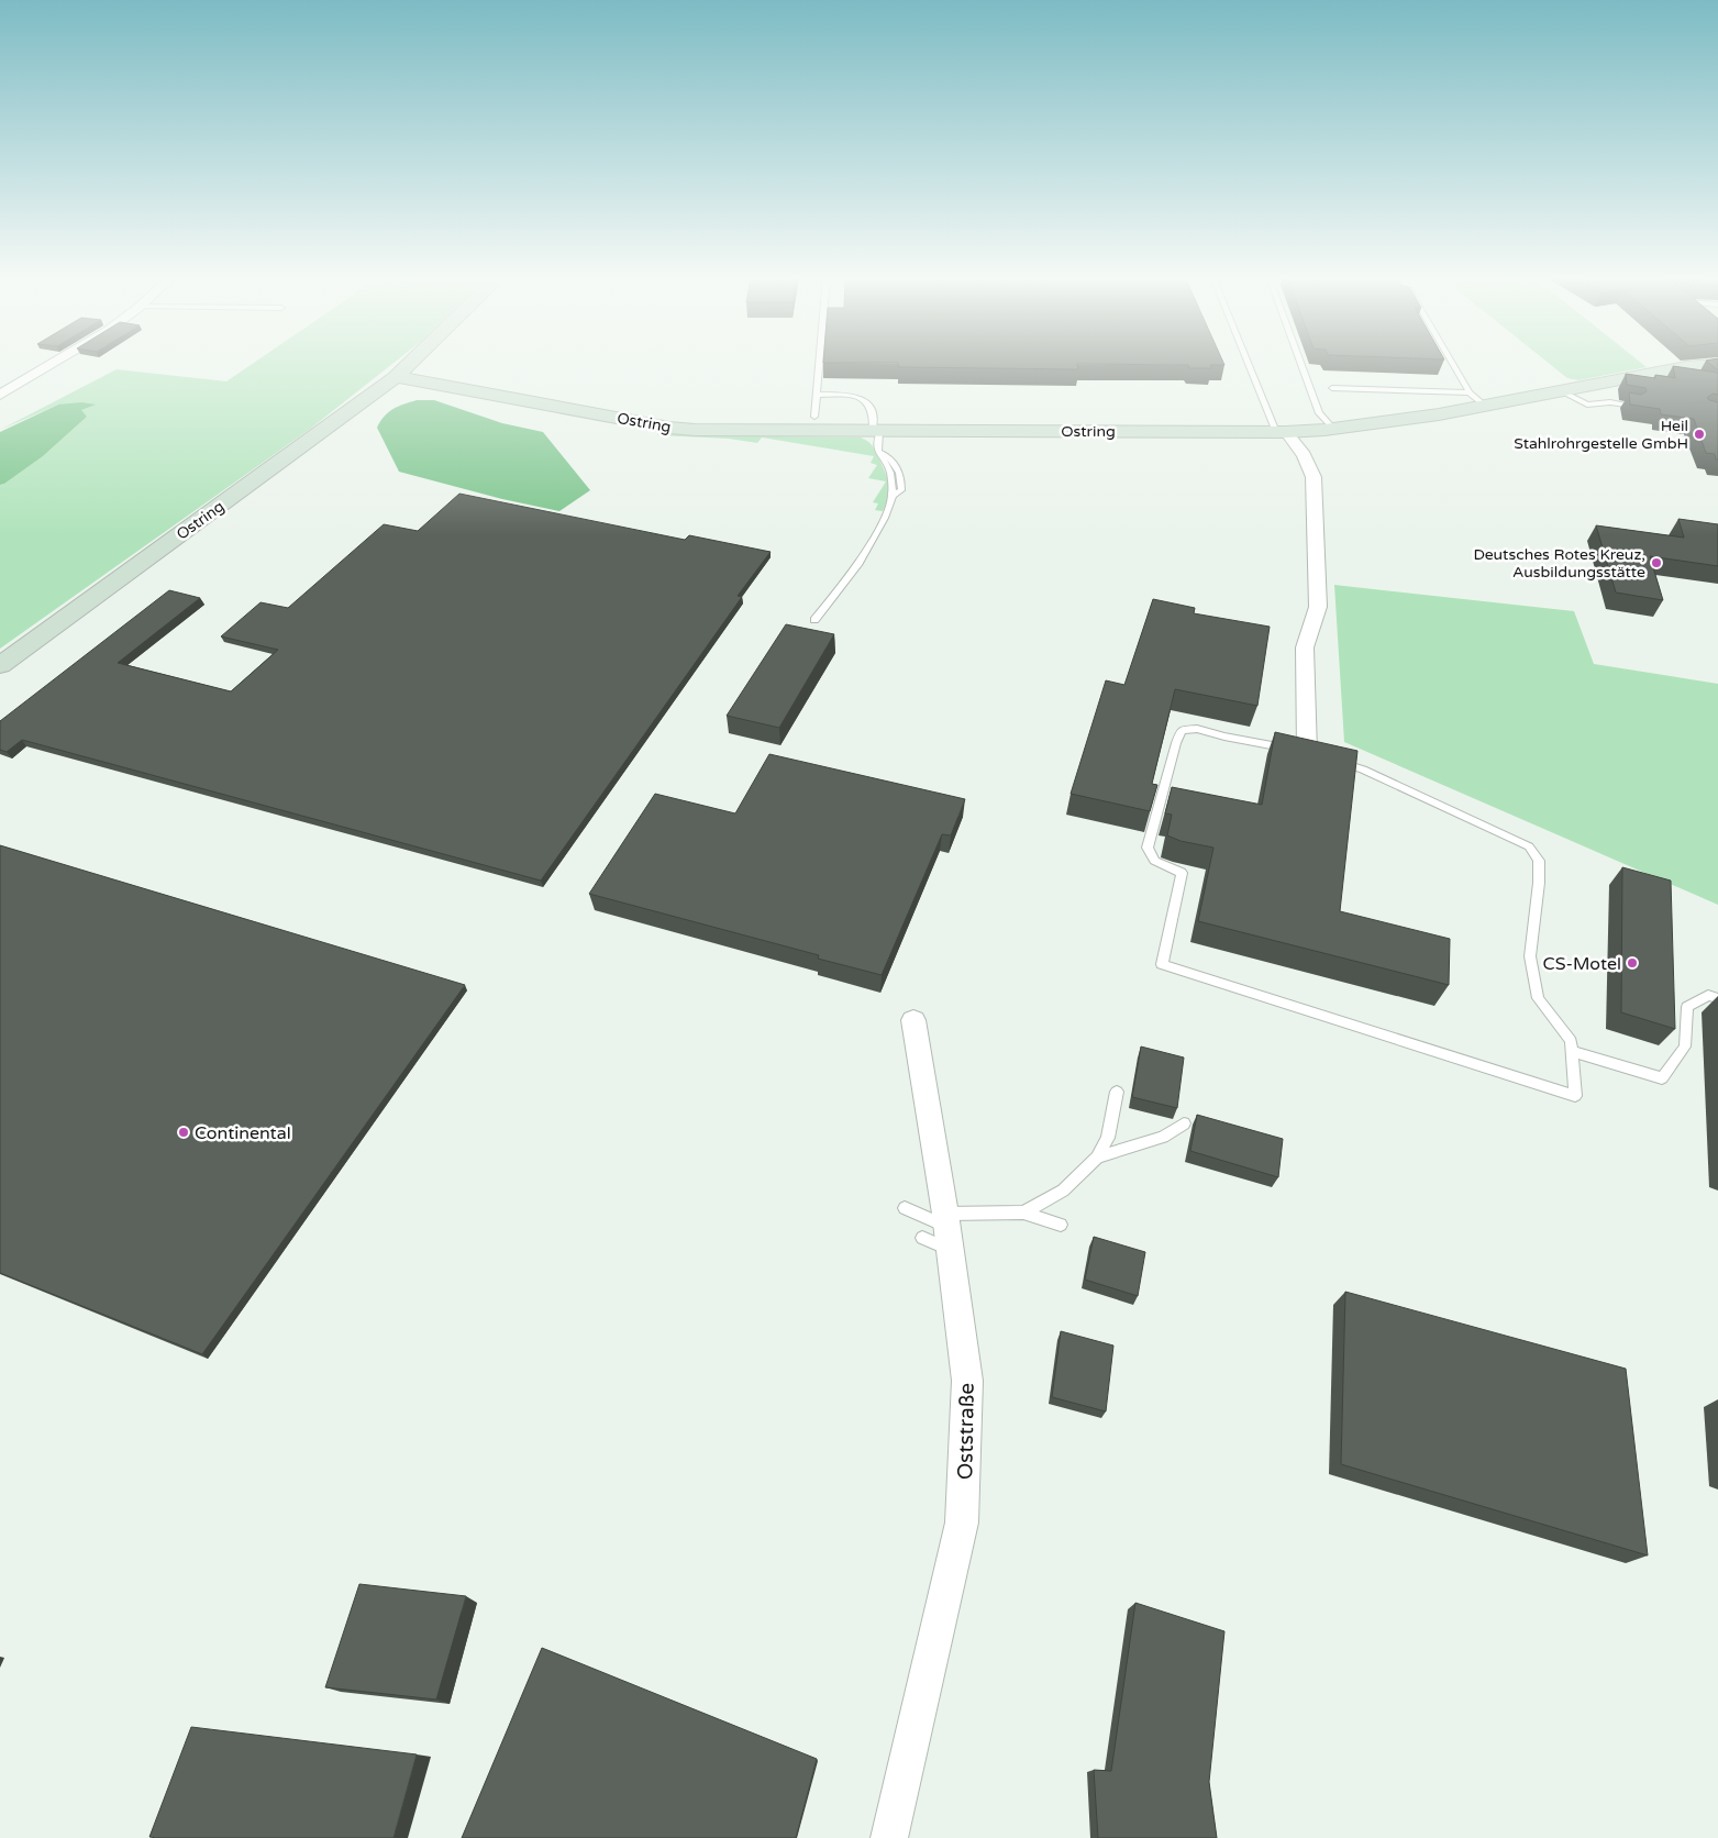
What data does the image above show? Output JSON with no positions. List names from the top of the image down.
{
  "streets": {
    "main road": ["Ostring"],
    "street": ["Oststraße"]
  },
  "places": [
    "Heil Stahlrohrgestelle GmbH",
    "Deutsches Rotes Kreuz, Ausbildungsstätte",
    "CS-Motel",
    "Continental"
  ]
}
